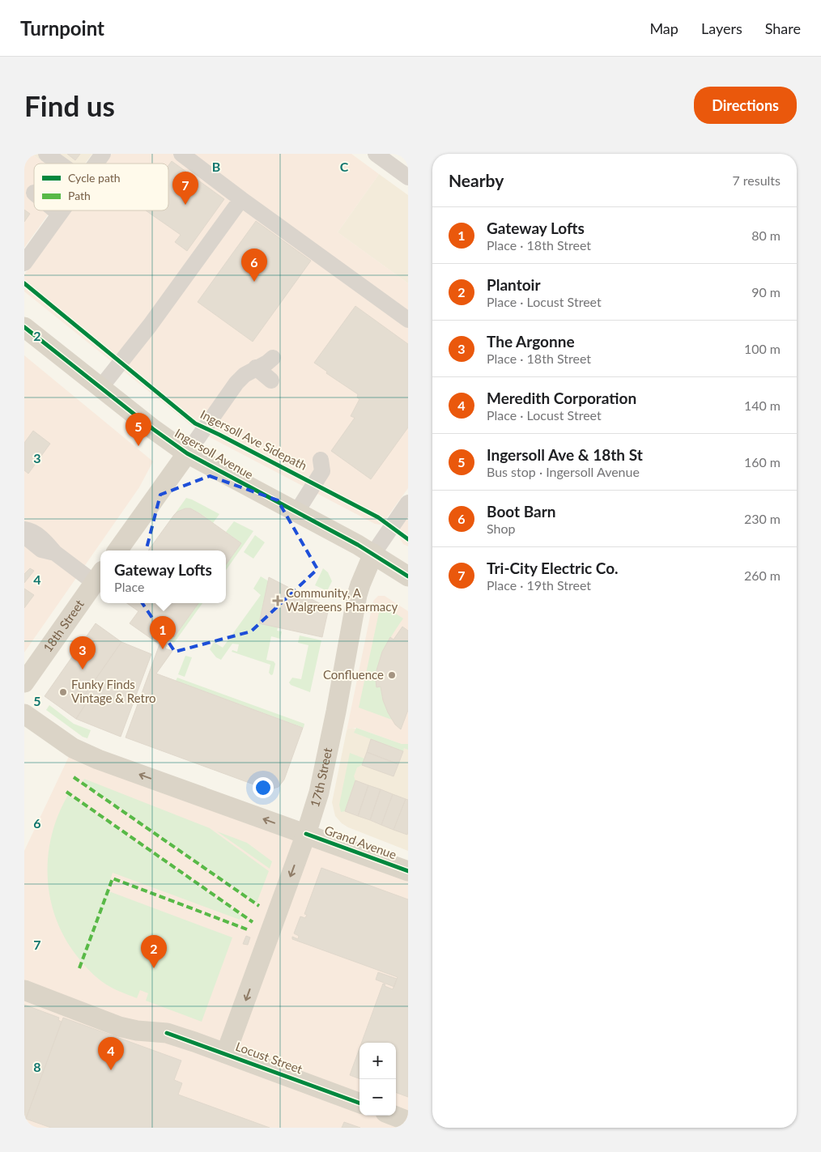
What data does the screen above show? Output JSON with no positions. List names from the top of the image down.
{
  "streets": {
    "main road": [
      "Ingersoll Avenue",
      "18th Street",
      "17th Street",
      "Grand Avenue",
      "Locust Street"
    ],
    "cycle path": ["Ingersoll Ave Sidepath"]
  },
  "crossings": [
    ["Ingersoll Avenue", "17th Street"],
    ["17th Street", "Grand Avenue"],
    ["17th Street", "Locust Street"]
  ],
  "one_way": ["17th Street", "Grand Avenue"],
  "places": {
    "health": ["Community, A Walgreens Pharmacy"],
    "other": ["Confluence", "Funky Finds Vintage & Retro"]
  },
  "legend": ["Cycle path", "Path"],
  "page": {
    "header": "Turnpoint",
    "nav": ["Map", "Layers", "Share"],
    "buttons": "Directions",
    "title": "Find us",
    "heading": ["Nearby", "7 results"],
    "pins": [
      "7",
      "6",
      "5",
      "1",
      "3",
      "2",
      "4"
    ],
    "list": [
      {
        "mark": "1",
        "name": "Gateway Lofts",
        "note": "Place · 18th Street",
        "value": "80 m"
      },
      {
        "mark": "2",
        "name": "Plantoir",
        "note": "Place · Locust Street",
        "value": "90 m"
      },
      {
        "mark": "3",
        "name": "The Argonne",
        "note": "Place · 18th Street",
        "value": "100 m"
      },
      {
        "mark": "4",
        "name": "Meredith Corporation",
        "note": "Place · Locust Street",
        "value": "140 m"
      },
      {
        "mark": "5",
        "name": "Ingersoll Ave & 18th St",
        "note": "Bus stop · Ingersoll Avenue",
        "value": "160 m"
      },
      {
        "mark": "6",
        "name": "Boot Barn",
        "note": "Shop",
        "value": "230 m"
      },
      {
        "mark": "7",
        "name": "Tri-City Electric Co.",
        "note": "Place · 19th Street",
        "value": "260 m"
      }
    ],
    "popup": ["Gateway Lofts", "Place"],
    "map_buttons": ["+", "−"]
  },
  "grid": {
    "columns": ["B", "C"],
    "rows": [
      "2",
      "3",
      "4",
      "5",
      "6",
      "7",
      "8"
    ]
  }
}
